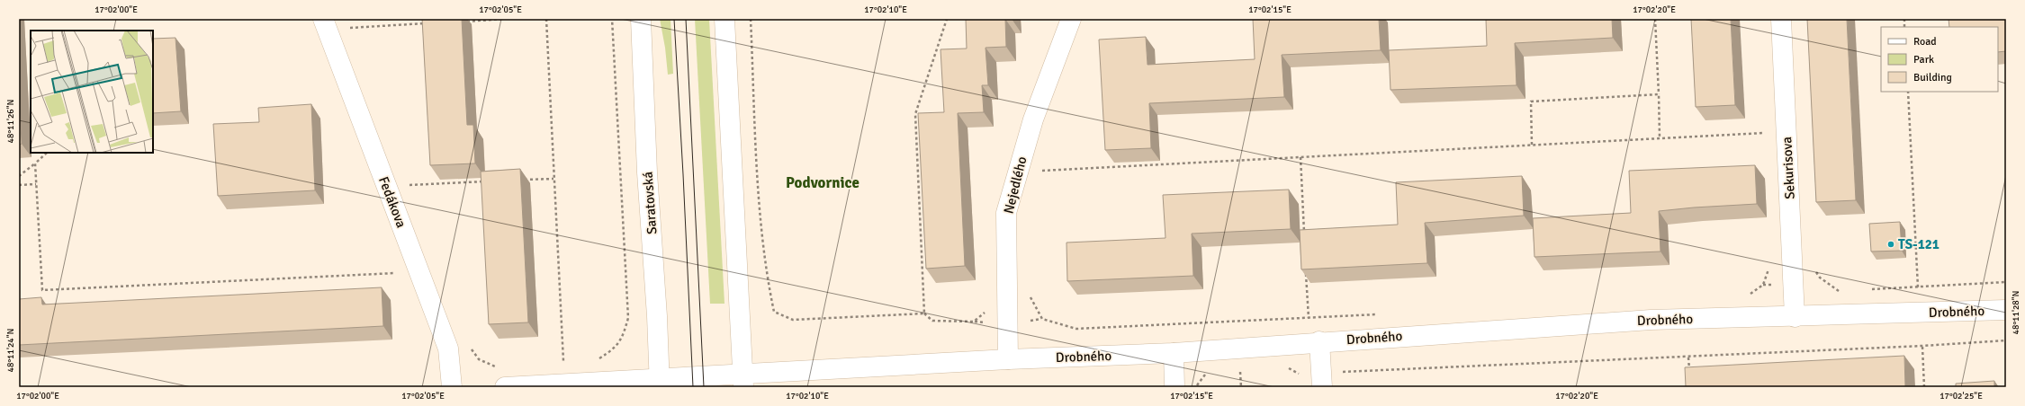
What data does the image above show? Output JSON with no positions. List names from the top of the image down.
{
  "streets": {
    "street": [
      "Sekurisova",
      "Nejedlého",
      "Fedákova",
      "Saratovská",
      "Drobného"
    ]
  },
  "crossings": [
    ["Sekurisova", "Drobného"],
    ["Nejedlého", "Drobného"],
    ["Saratovská", "Drobného"]
  ],
  "districts": ["Podvornice"],
  "places": ["TS-121"],
  "legend": ["Road", "Park", "Building"],
  "coordinates": [
    "17°02'00\"E",
    "17°02'05\"E",
    "17°02'10\"E",
    "17°02'15\"E",
    "17°02'20\"E",
    "48°11'26\"N",
    "48°11'28\"N",
    "48°11'24\"N",
    "17°02'25\"E"
  ]
}
